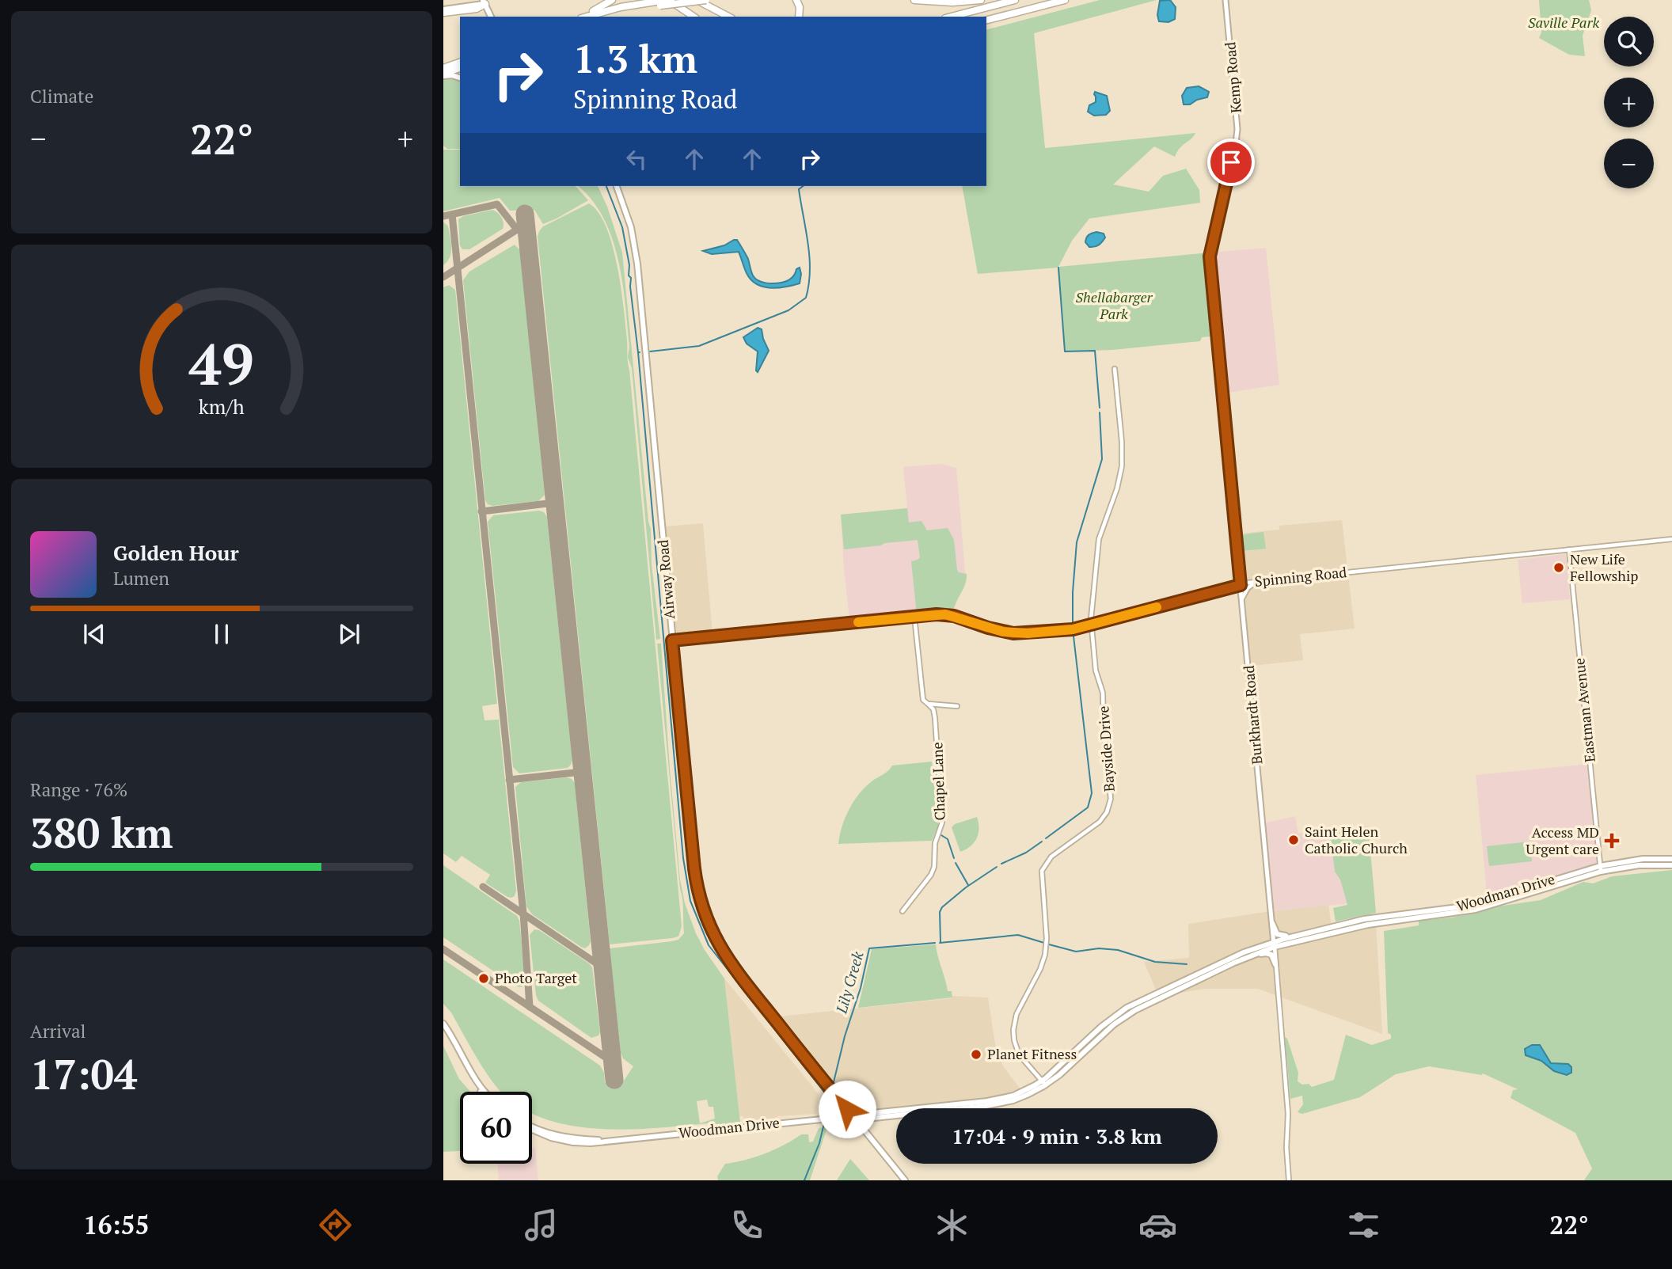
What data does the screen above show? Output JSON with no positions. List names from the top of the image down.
{
  "streets": {
    "main road": [
      "Kemp Road",
      "Airway Road",
      "Burkhardt Road",
      "Woodman Drive"
    ],
    "street": [
      "Spinning Road",
      "Eastman Avenue",
      "Bayside Drive",
      "Chapel Lane"
    ]
  },
  "crossings": [
    ["Kemp Road", "Burkhardt Road"],
    ["Spinning Road", "Airway Road"],
    ["Spinning Road", "Eastman Avenue"],
    ["Spinning Road", "Burkhardt Road"],
    ["Spinning Road", "Bayside Drive"],
    ["Spinning Road", "Chapel Lane"],
    ["Airway Road", "Woodman Drive"],
    ["Eastman Avenue", "Woodman Drive"],
    ["Burkhardt Road", "Woodman Drive"]
  ],
  "water": ["Lily Creek"],
  "parks": ["Saville Park", "Shellabarger Park"],
  "places": {
    "other": [
      "New Life Fellowship",
      "Saint Helen Catholic Church",
      "Photo Target",
      "Planet Fitness"
    ],
    "health": ["Access MD Urgent care"]
  },
  "page": {
    "tile": [
      "Climate",
      ["Range · 76%", "380 km"],
      ["Arrival", "17:04"]
    ],
    "map_buttons": ["+", "−"],
    "turn": ["1.3 km", "Spinning Road"],
    "heat": ["−", "22°", "+"],
    "song": ["Golden Hour", "Lumen"],
    "limit": "60",
    "trip": "17:04 · 9 min · 3.8 km",
    "tabs": ["16:55", "22°"],
    "gauge": ["49", "km/h"]
  }
}
